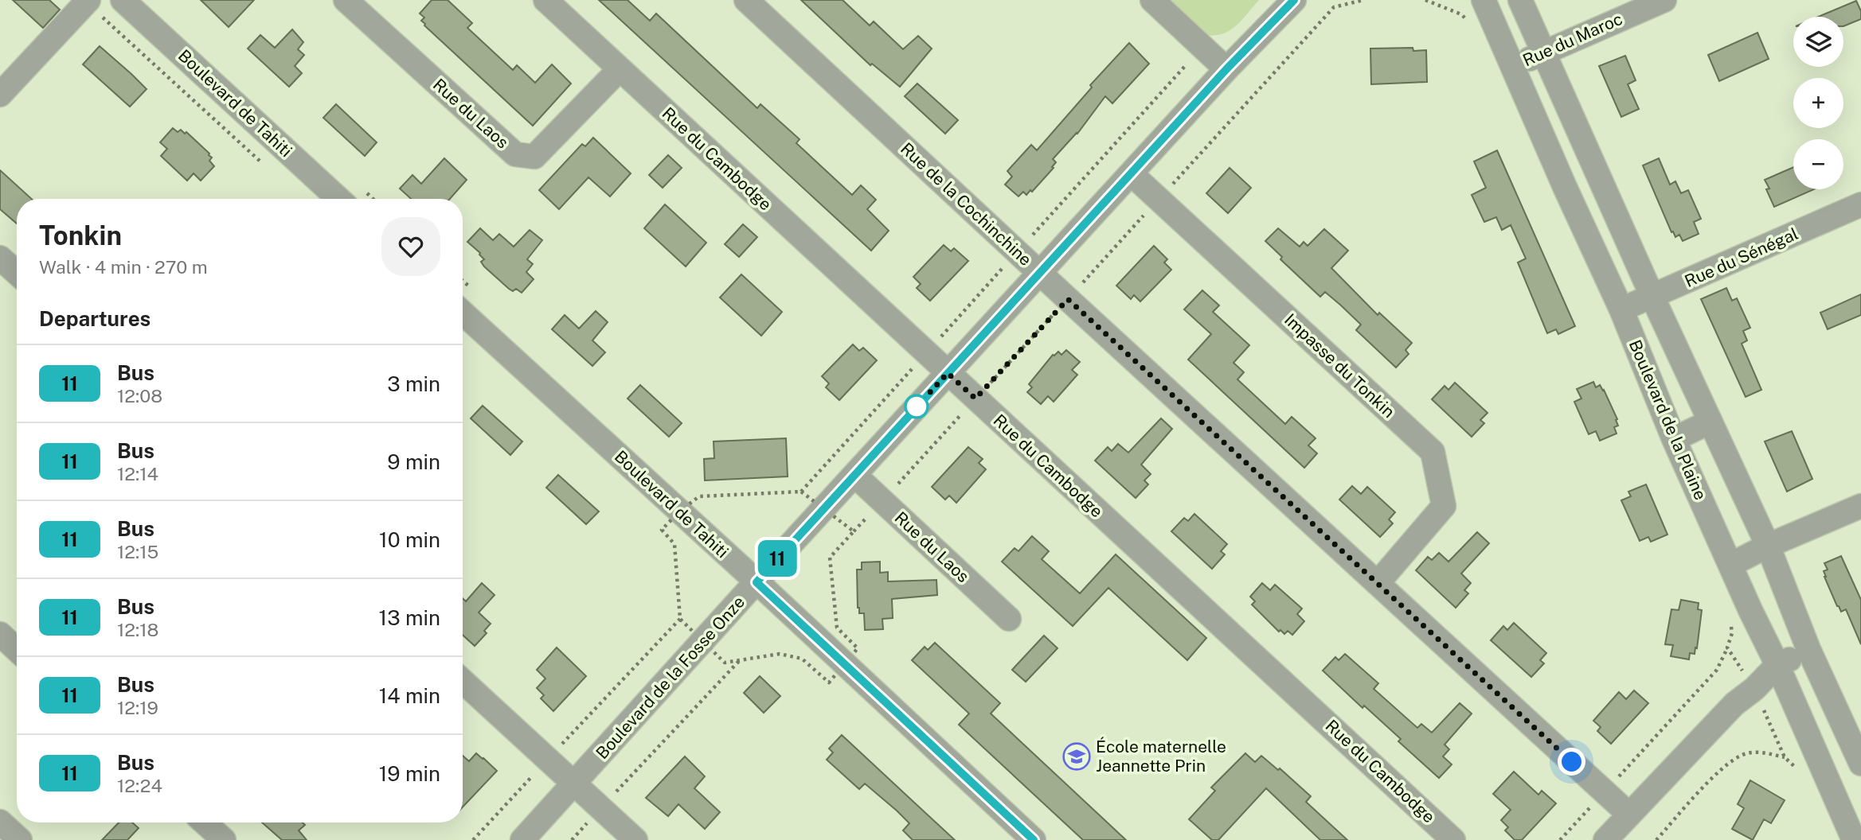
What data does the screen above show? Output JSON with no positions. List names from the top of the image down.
{
  "streets": {
    "street": [
      "Rue du Maroc",
      "Boulevard de Tahiti",
      "Rue du Laos",
      "Rue du Cambodge",
      "Rue de la Cochinchine",
      "Rue du Sénégal",
      "Impasse du Tonkin",
      "Boulevard de la Plaine",
      "Boulevard de la Fosse Onze"
    ]
  },
  "crossings": [
    ["Rue du Maroc", "Boulevard de la Plaine"],
    ["Boulevard de Tahiti", "Boulevard de la Fosse Onze"],
    ["Rue du Laos", "Rue du Cambodge"],
    ["Rue du Laos", "Boulevard de la Fosse Onze"],
    ["Rue du Cambodge", "Boulevard de la Fosse Onze"],
    ["Rue de la Cochinchine", "Impasse du Tonkin"],
    ["Rue de la Cochinchine", "Boulevard de la Fosse Onze"],
    ["Rue du Sénégal", "Boulevard de la Plaine"],
    ["Impasse du Tonkin", "Boulevard de la Fosse Onze"]
  ],
  "places": {
    "school or university": ["École maternelle Jeannette Prin"]
  },
  "lines": ["bus line 11"],
  "page": {
    "on_map": "11",
    "map_buttons": ["+", "−"],
    "heading": [
      ["Tonkin", "Walk · 4 min · 270 m"],
      "Departures"
    ],
    "list": [
      {
        "mark": "11",
        "name": "Bus",
        "note": "12:08",
        "value": "3 min"
      },
      {
        "mark": "11",
        "name": "Bus",
        "note": "12:14",
        "value": "9 min"
      },
      {
        "mark": "11",
        "name": "Bus",
        "note": "12:15",
        "value": "10 min"
      },
      {
        "mark": "11",
        "name": "Bus",
        "note": "12:18",
        "value": "13 min"
      },
      {
        "mark": "11",
        "name": "Bus",
        "note": "12:19",
        "value": "14 min"
      },
      {
        "mark": "11",
        "name": "Bus",
        "note": "12:24",
        "value": "19 min"
      }
    ]
  }
}
